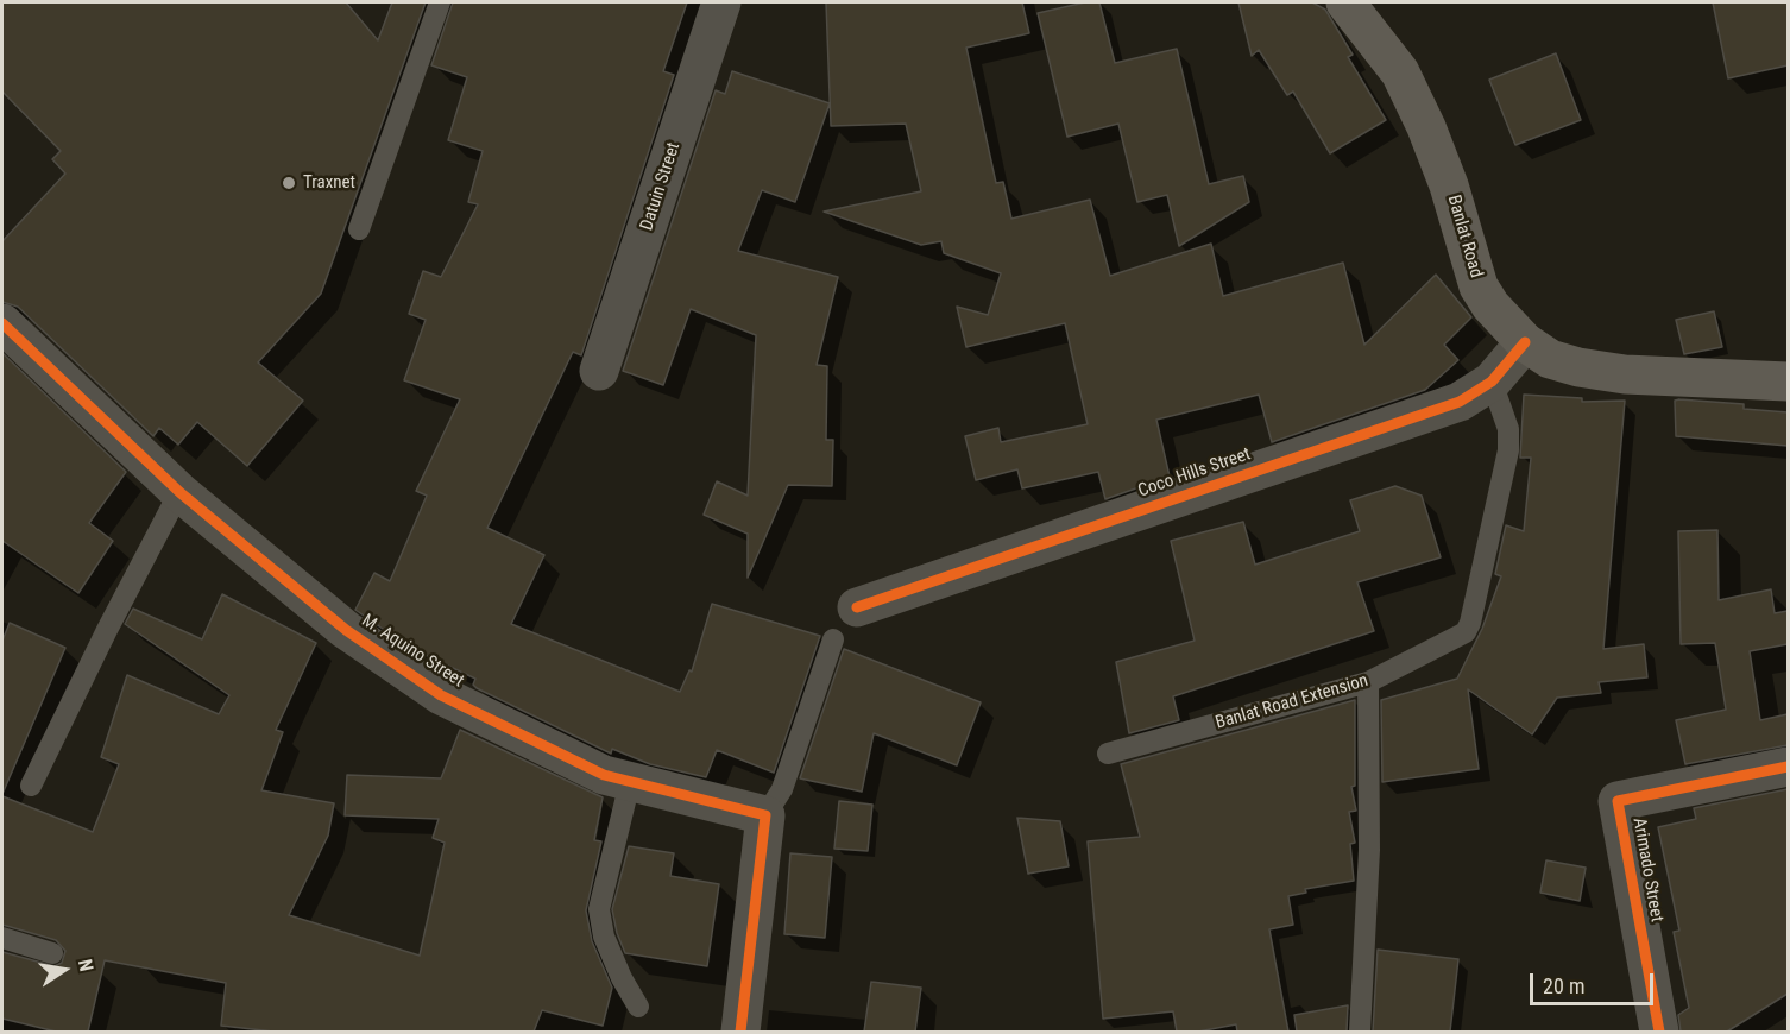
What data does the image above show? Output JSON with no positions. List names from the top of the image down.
{
  "streets": {
    "street": [
      "Datuin Street",
      "Banlat Road",
      "Coco Hills Street",
      "M. Aquino Street",
      "Arimado Street"
    ],
    "lane": ["Banlat Road Extension"]
  },
  "crossings": [
    ["Banlat Road", "Coco Hills Street"],
    ["Coco Hills Street", "Banlat Road Extension"]
  ],
  "places": ["Traxnet"],
  "scale_bar": "20 m",
  "north": "right"
}
